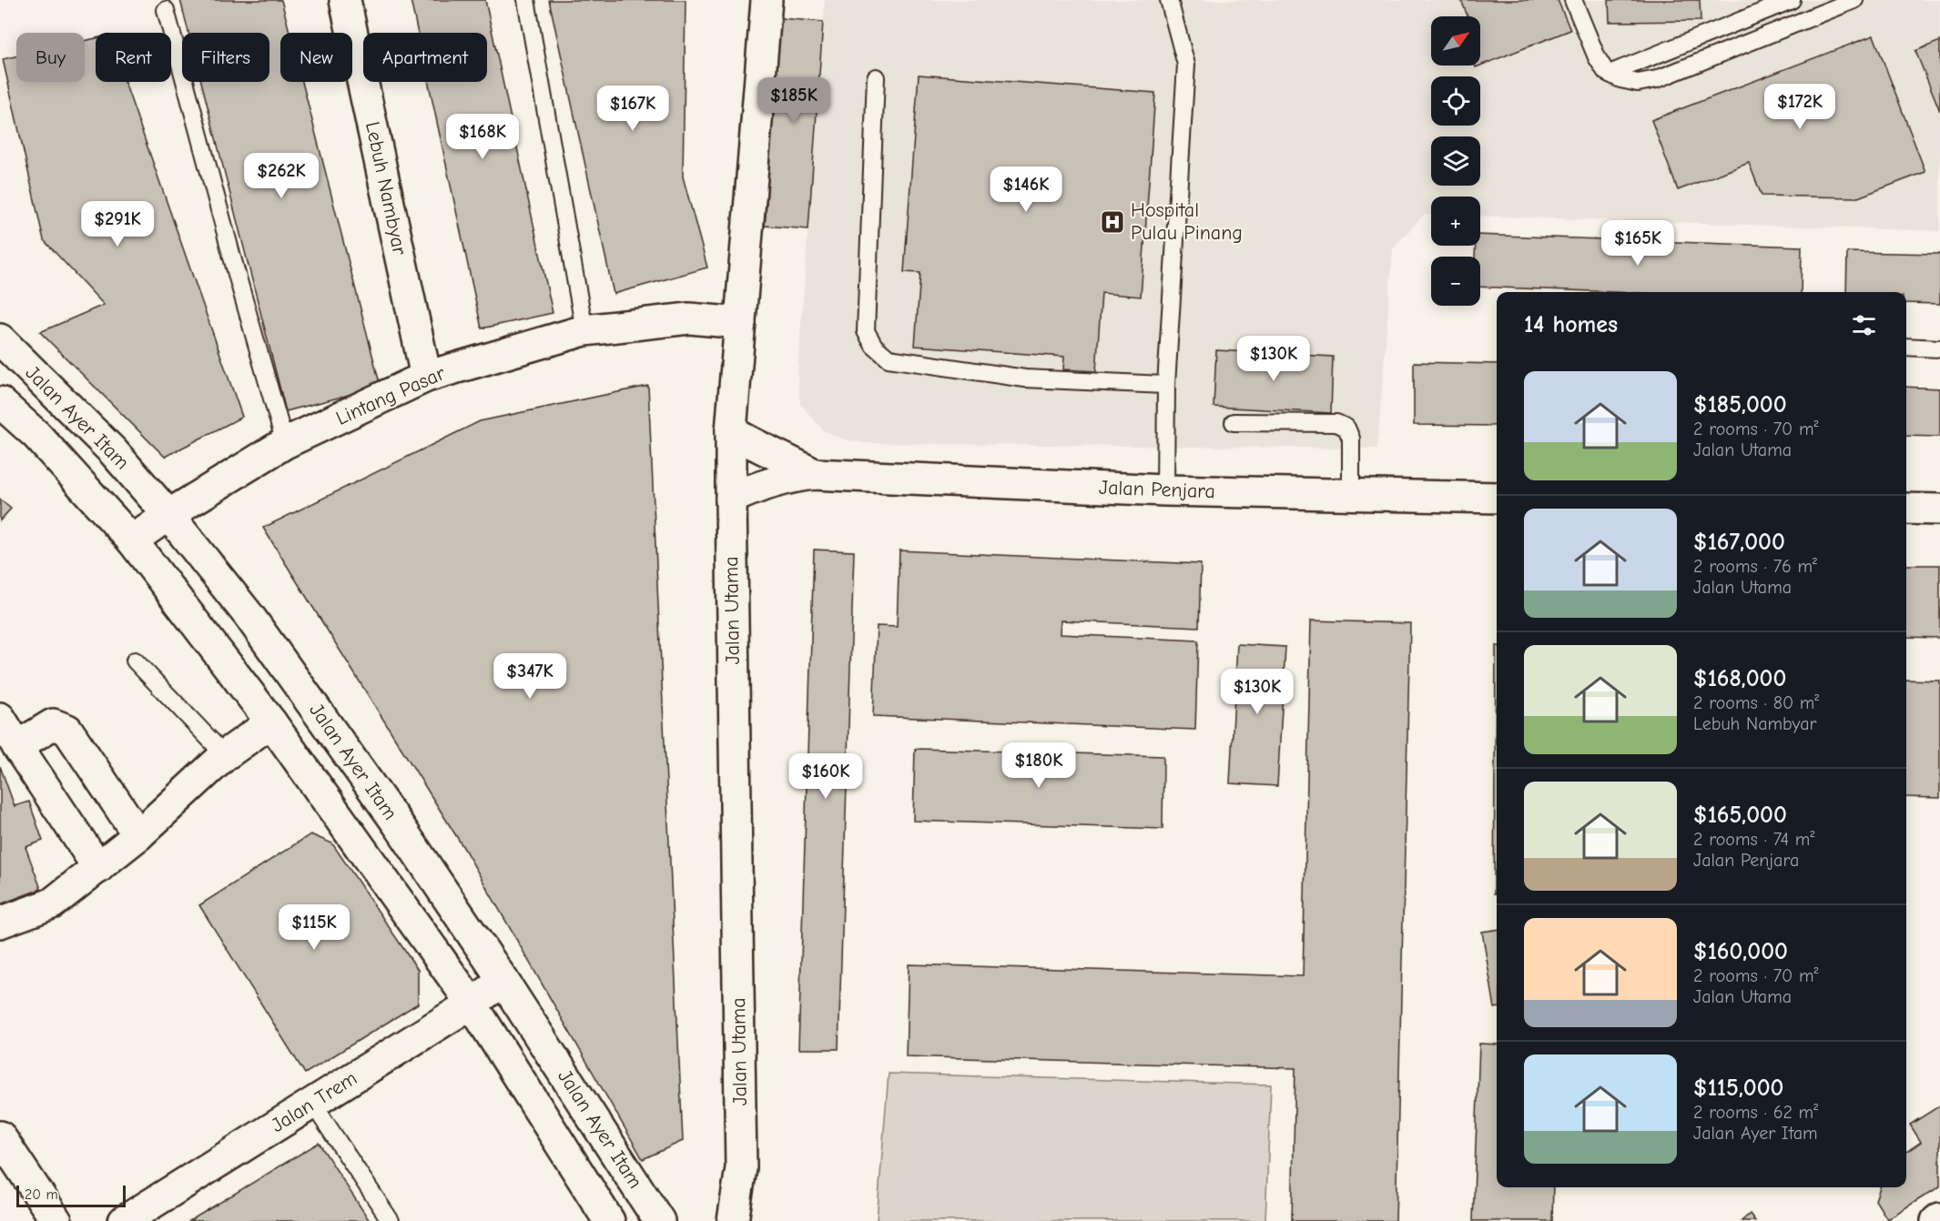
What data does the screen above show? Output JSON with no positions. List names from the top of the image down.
{
  "streets": {
    "street": [
      "Lebuh Nambyar",
      "Lintang Pasar",
      "Jalan Ayer Itam",
      "Jalan Penjara",
      "Jalan Utama",
      "Jalan Trem"
    ]
  },
  "crossings": [
    ["Lebuh Nambyar", "Lintang Pasar"],
    ["Lintang Pasar", "Jalan Ayer Itam"],
    ["Lintang Pasar", "Jalan Utama"],
    ["Jalan Ayer Itam", "Jalan Trem"],
    ["Jalan Penjara", "Jalan Utama"]
  ],
  "places": {
    "hospital": ["Hospital Pulau Pinang"]
  },
  "scale_bar": "20 m",
  "north": "top right",
  "page": {
    "map_buttons": ["+", "−"],
    "chip": [
      "Buy",
      "Rent",
      "Filters",
      "New",
      "Apartment"
    ],
    "price": [
      "$185K",
      "$172K",
      "$167K",
      "$168K",
      "$262K",
      "$146K",
      "$291K",
      "$165K",
      "$130K",
      "$347K",
      "$130K",
      "$180K",
      "$160K",
      "$115K"
    ],
    "heading": "14 homes",
    "list": [
      {
        "name": "$185,000",
        "note": "2 rooms · 70 m² · Jalan Utama"
      },
      {
        "name": "$167,000",
        "note": "2 rooms · 76 m² · Jalan Utama"
      },
      {
        "name": "$168,000",
        "note": "2 rooms · 80 m² · Lebuh Nambyar"
      },
      {
        "name": "$165,000",
        "note": "2 rooms · 74 m² · Jalan Penjara"
      },
      {
        "name": "$160,000",
        "note": "2 rooms · 70 m² · Jalan Utama"
      },
      {
        "name": "$115,000",
        "note": "2 rooms · 62 m² · Jalan Ayer Itam"
      }
    ],
    "scale": "20 m"
  }
}
